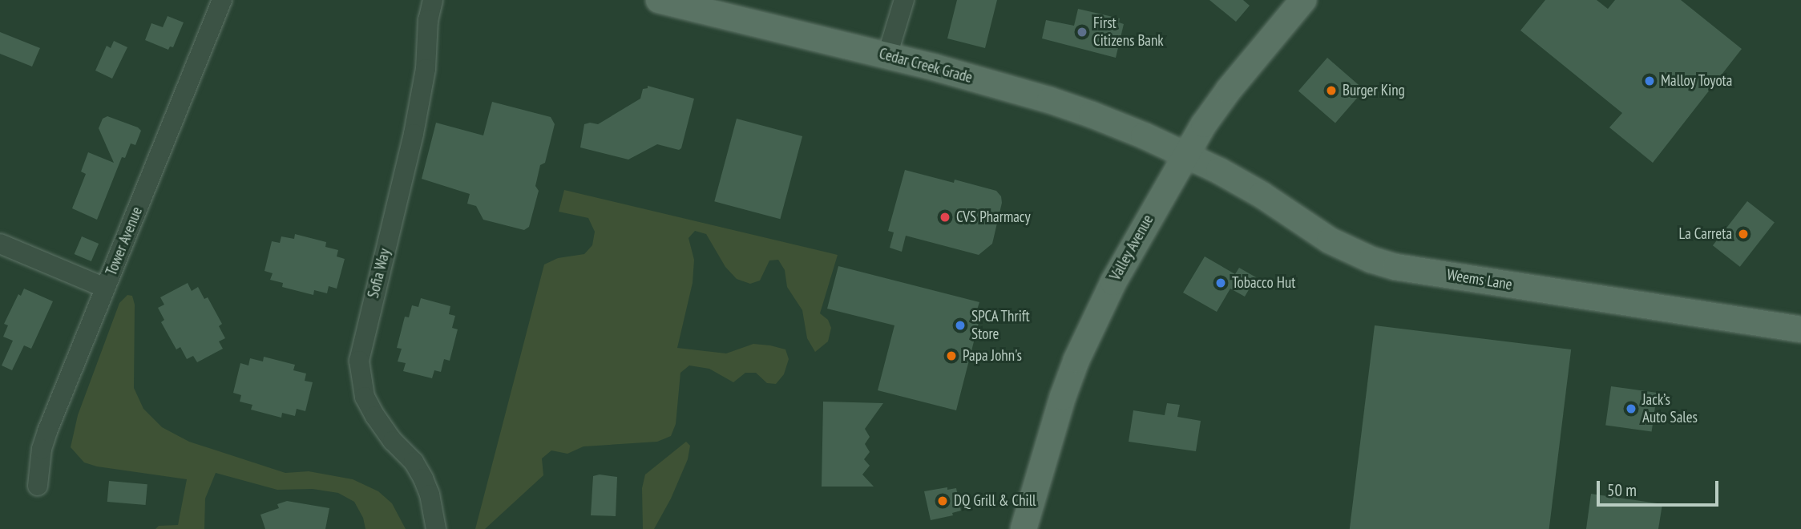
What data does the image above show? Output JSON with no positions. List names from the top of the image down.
{
  "streets": {
    "main road": ["Cedar Creek Grade", "Valley Avenue", "Weems Lane"],
    "street": ["Tower Avenue", "Sofia Way"]
  },
  "crossings": [
    ["Cedar Creek Grade", "Valley Avenue"],
    ["Cedar Creek Grade", "Weems Lane"],
    ["Valley Avenue", "Weems Lane"]
  ],
  "places": [
    "First Citizens Bank",
    "Malloy Toyota",
    "Burger King",
    "CVS Pharmacy",
    "La Carreta",
    "Tobacco Hut",
    "SPCA Thrift Store",
    "Papa John's",
    "Jack’s Auto Sales",
    "DQ Grill & Chill"
  ],
  "scale_bar": "50 m"
}
